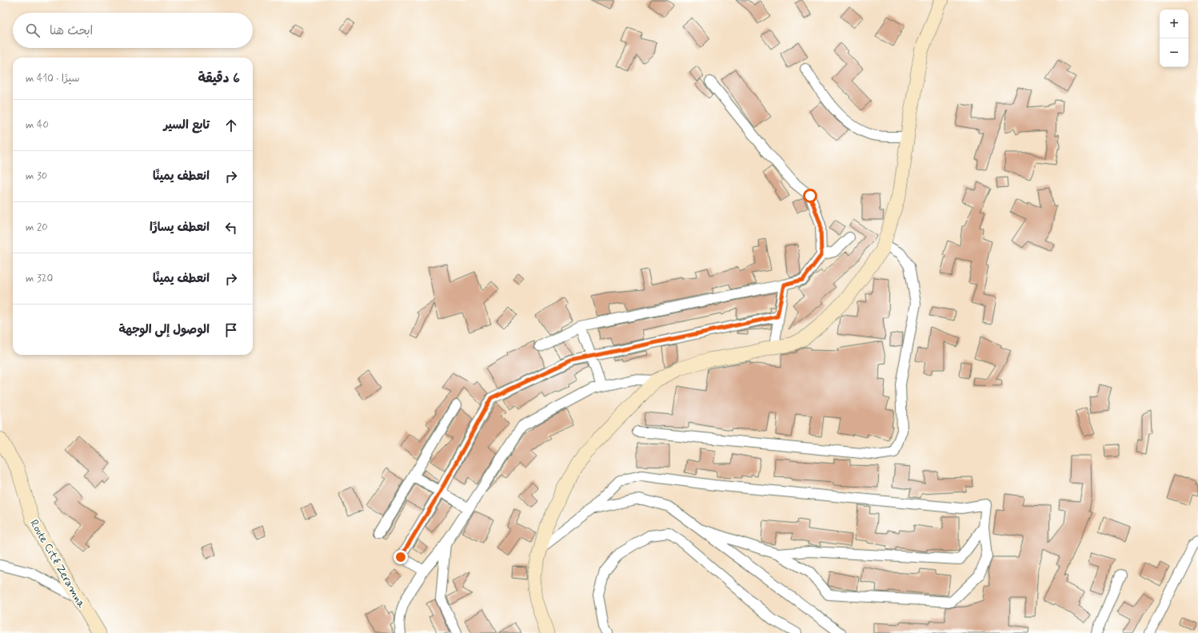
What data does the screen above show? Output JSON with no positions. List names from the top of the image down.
{
  "streets": {
    "street": ["Route Cité Zeramna"]
  },
  "page": {
    "map_buttons": ["+", "−"],
    "search": "ابحث هنا",
    "heading": ["6 دقيقة", "سيرًا · 410 m"],
    "list": [
      ["تابع السير", "40 m"],
      ["انعطف يمينًا", "30 m"],
      ["انعطف يسارًا", "20 m"],
      ["انعطف يمينًا", "320 m"],
      "الوصول إلى الوجهة"
    ]
  }
}
